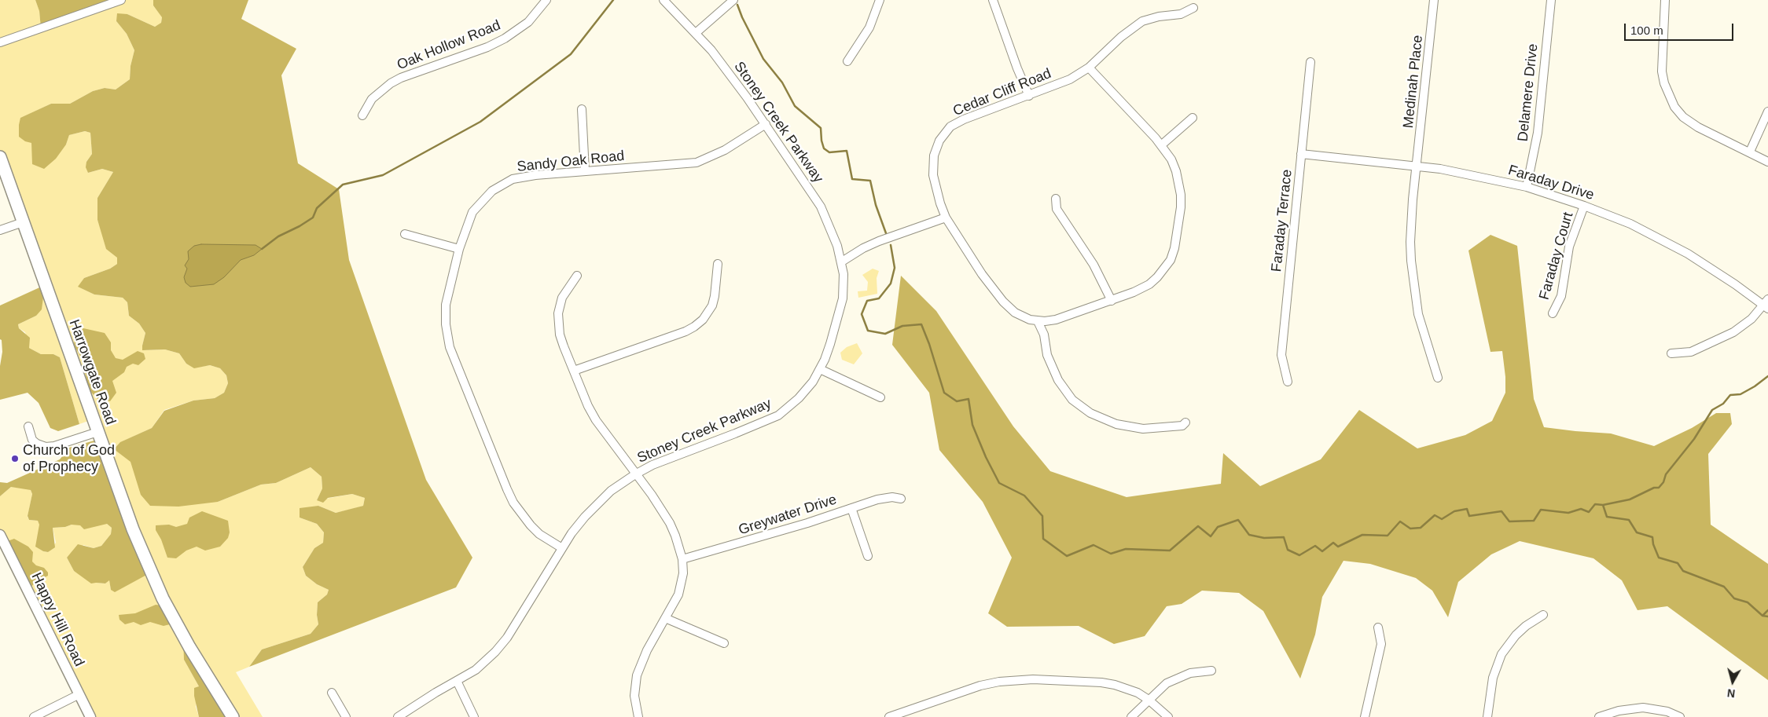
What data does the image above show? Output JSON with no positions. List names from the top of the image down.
{
  "streets": {
    "main road": ["Harrowgate Road"],
    "street": [
      "Oak Hollow Road",
      "Medinah Place",
      "Cedar Cliff Road",
      "Delamere Drive",
      "Stoney Creek Parkway",
      "Sandy Oak Road",
      "Faraday Drive",
      "Faraday Terrace",
      "Faraday Court",
      "Greywater Drive",
      "Happy Hill Road"
    ]
  },
  "crossings": [
    ["Medinah Place", "Faraday Drive"],
    ["Delamere Drive", "Faraday Drive"],
    ["Stoney Creek Parkway", "Sandy Oak Road"],
    ["Faraday Drive", "Faraday Terrace"],
    ["Faraday Drive", "Faraday Court"]
  ],
  "places": ["Church of God of Prophecy"],
  "scale_bar": "100 m",
  "north": "bottom"
}
